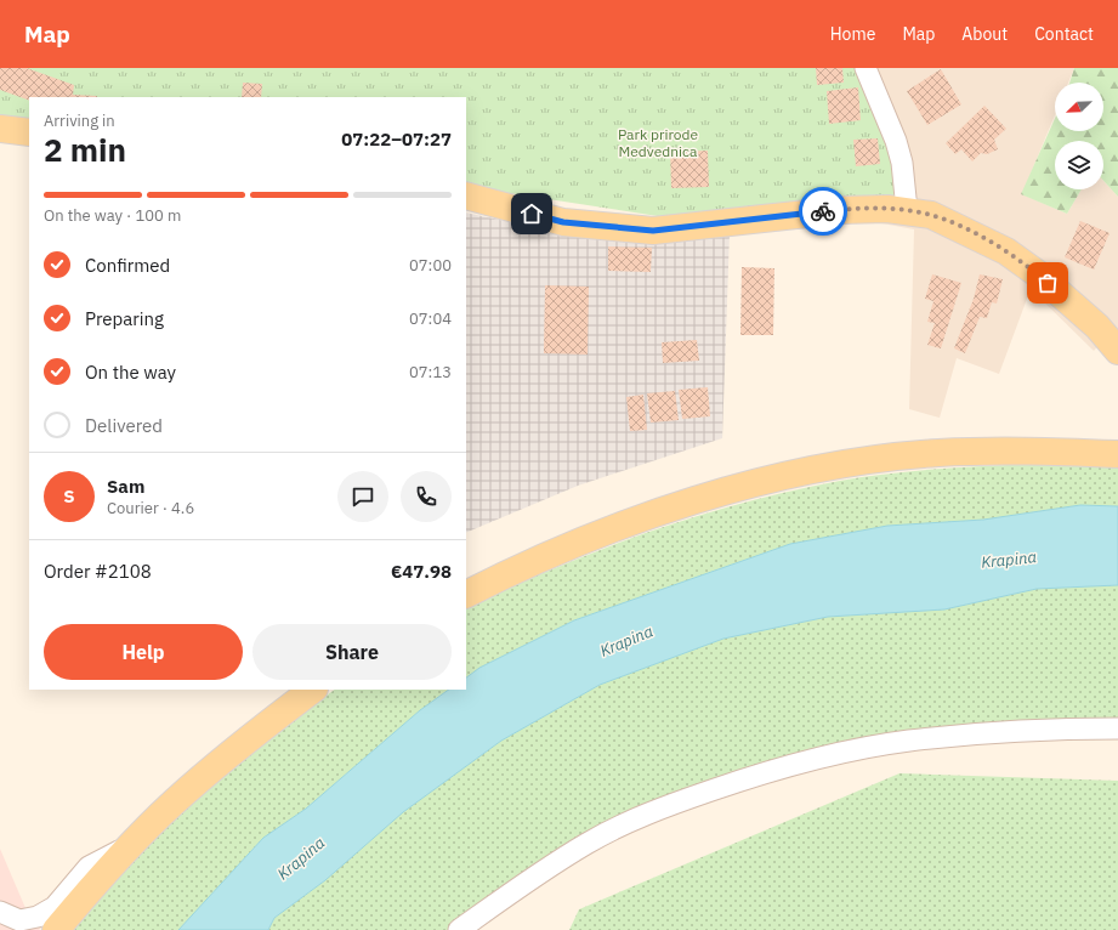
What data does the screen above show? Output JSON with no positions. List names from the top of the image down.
{
  "water": ["Krapina"],
  "parks": ["Park prirode Medvednica"],
  "north": "bottom left",
  "page": {
    "header": "Map",
    "nav": [
      "Home",
      "Map",
      "About",
      "Contact"
    ],
    "heading": ["2 min", "Arriving in", "07:22–07:27"],
    "panel": [
      "Sam",
      "Courier · 4.6",
      "Order #2108",
      "€47.98"
    ],
    "bar": "On the way · 100 m",
    "list": [
      ["Confirmed", "07:00"],
      ["Preparing", "07:04"],
      ["On the way", "07:13"],
      "Delivered"
    ],
    "round": "S",
    "buttons": ["Help", "Share"]
  }
}
